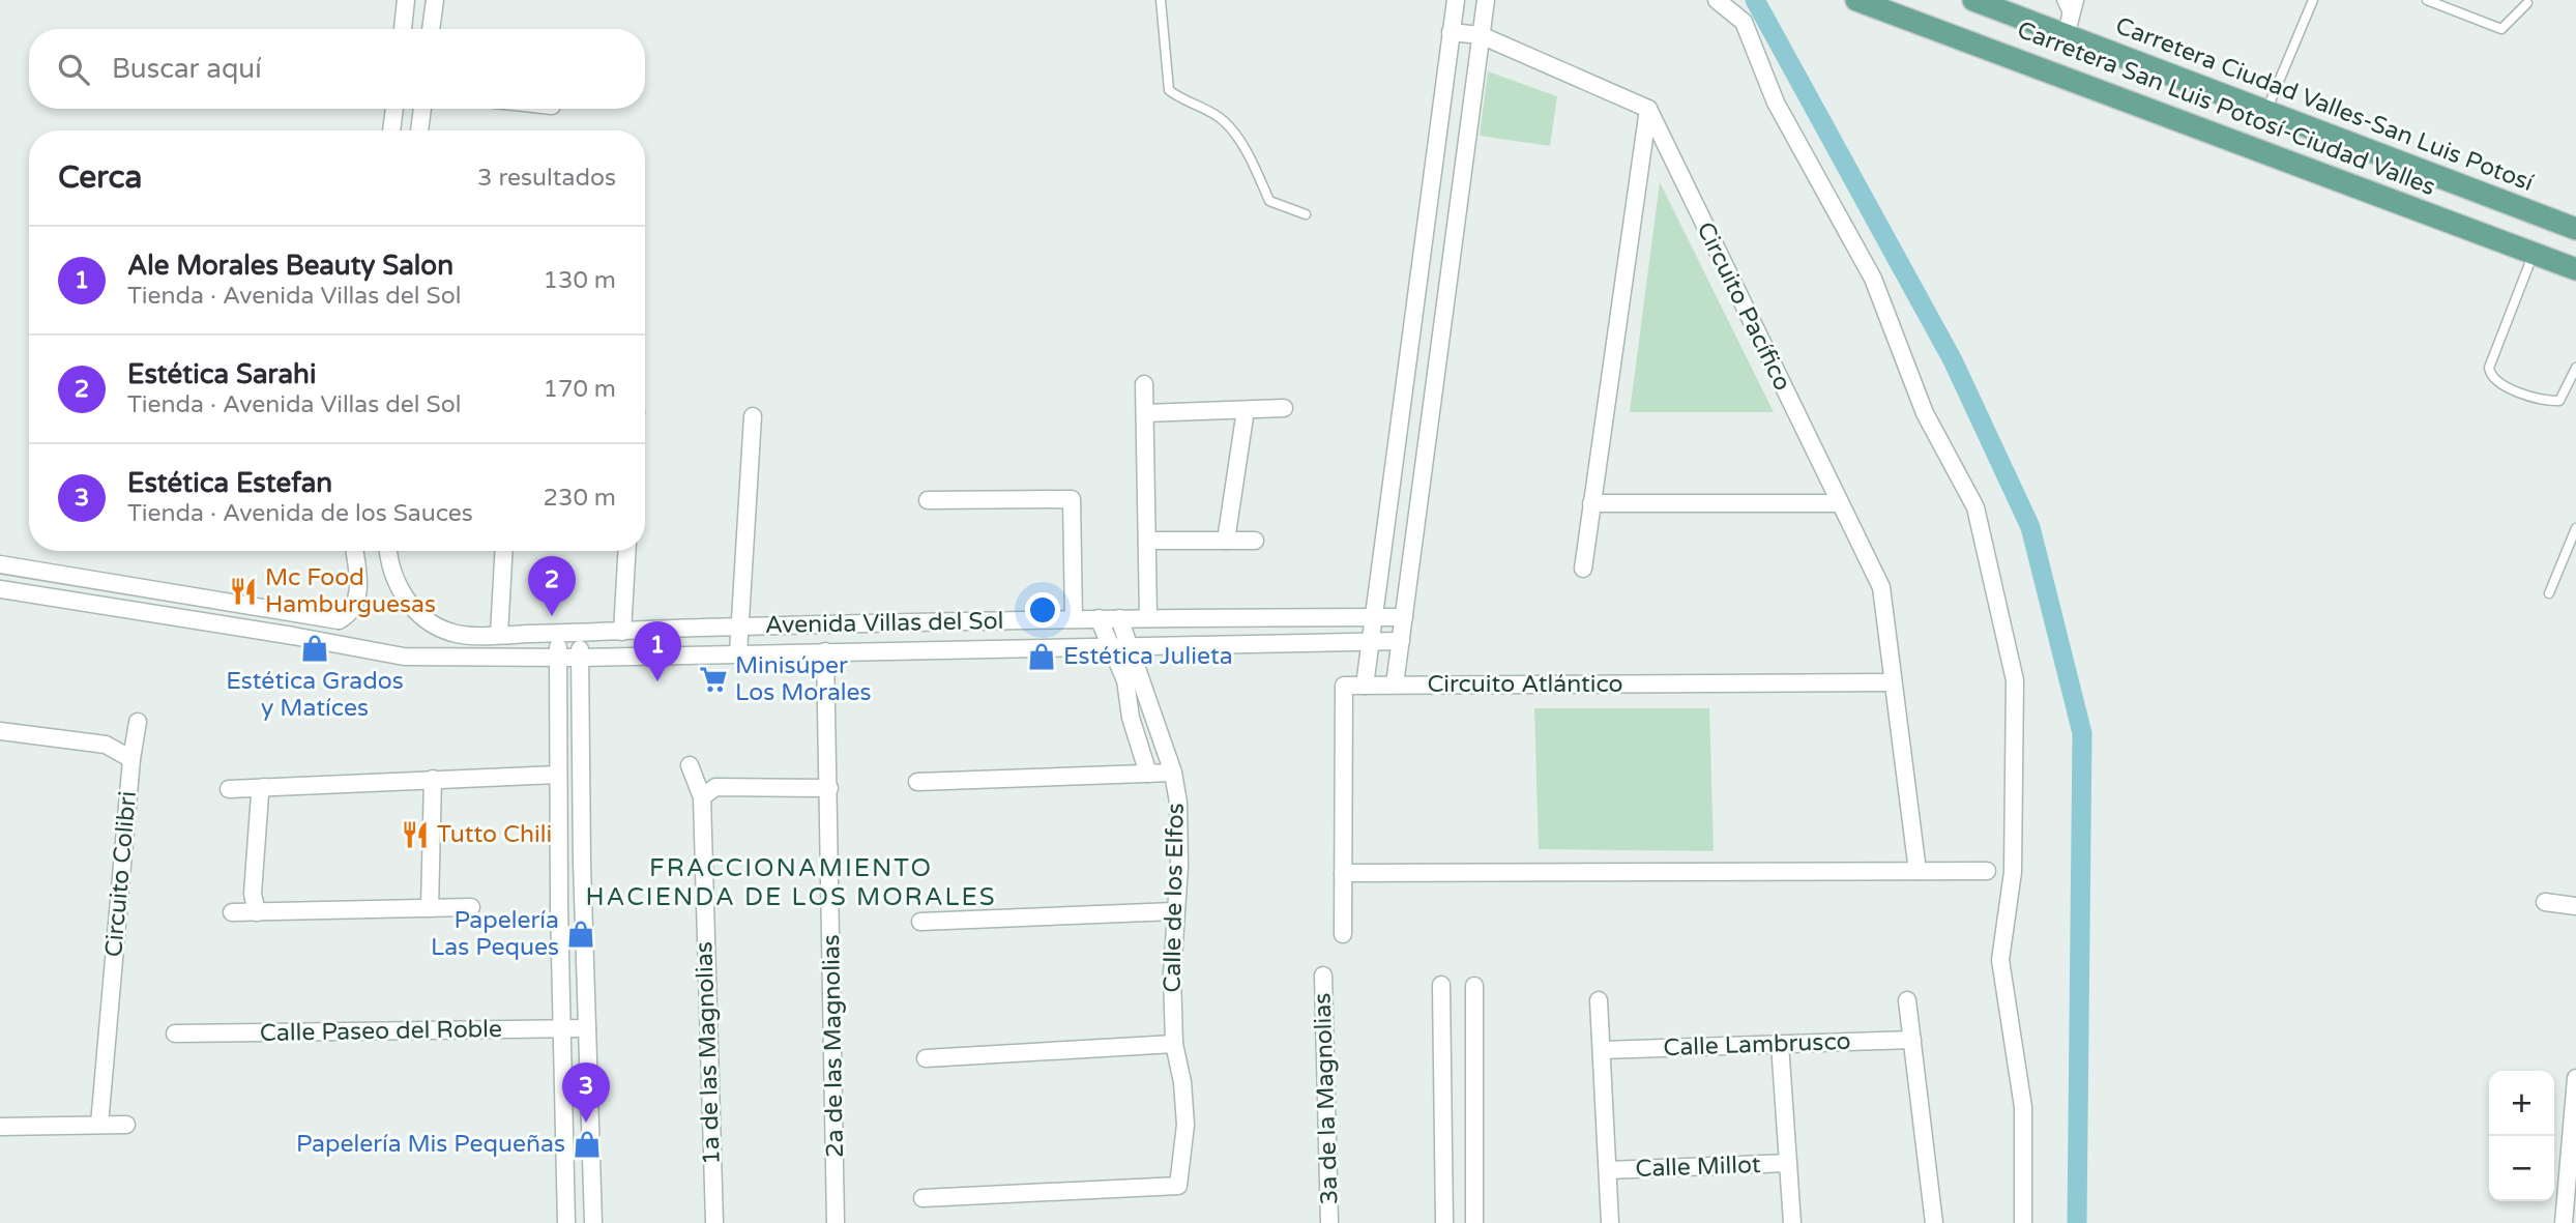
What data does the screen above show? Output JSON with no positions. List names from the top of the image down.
{
  "streets": {
    "main road": ["Carretera Ciudad Valles-San Luis Potosí", "Carretera San Luis Potosí-Ciudad Valles"],
    "street": [
      "Circuito Pacífico",
      "Avenida Villas del Sol",
      "Circuito Atlántico",
      "Circuito Colibri",
      "Calle de los Elfos",
      "Calle Paseo del Roble",
      "Calle Lambrusco",
      "2a de las Magnolias",
      "1a de las Magnolias",
      "3a de la Magnolias",
      "Calle Millot"
    ]
  },
  "crossings": [
    ["Circuito Pacífico", "Circuito Atlántico"],
    ["Avenida Villas del Sol", "Calle de los Elfos"],
    ["Avenida Villas del Sol", "2a de las Magnolias"]
  ],
  "districts": ["FRACCIONAMIENTO HACIENDA DE LOS MORALES"],
  "places": {
    "restaurant": ["Mc Food Hamburguesas", "Tutto Chili"],
    "shop": [
      "Estética Grados y Matíces",
      "Estética Julieta",
      "Papelería Las Peques",
      "Papelería Mis Pequeñas"
    ],
    "supermarket": ["Minisúper Los Morales"]
  },
  "page": {
    "search": "Buscar aquí",
    "heading": ["Cerca", "3 resultados"],
    "list": [
      {
        "mark": "1",
        "name": "Ale Morales Beauty Salon",
        "note": "Tienda · Avenida Villas del Sol",
        "value": "130 m"
      },
      {
        "mark": "2",
        "name": "Estética Sarahi",
        "note": "Tienda · Avenida Villas del Sol",
        "value": "170 m"
      },
      {
        "mark": "3",
        "name": "Estética Estefan",
        "note": "Tienda · Avenida de los Sauces",
        "value": "230 m"
      }
    ],
    "pins": ["2", "1", "3"],
    "map_buttons": ["+", "−"]
  }
}
